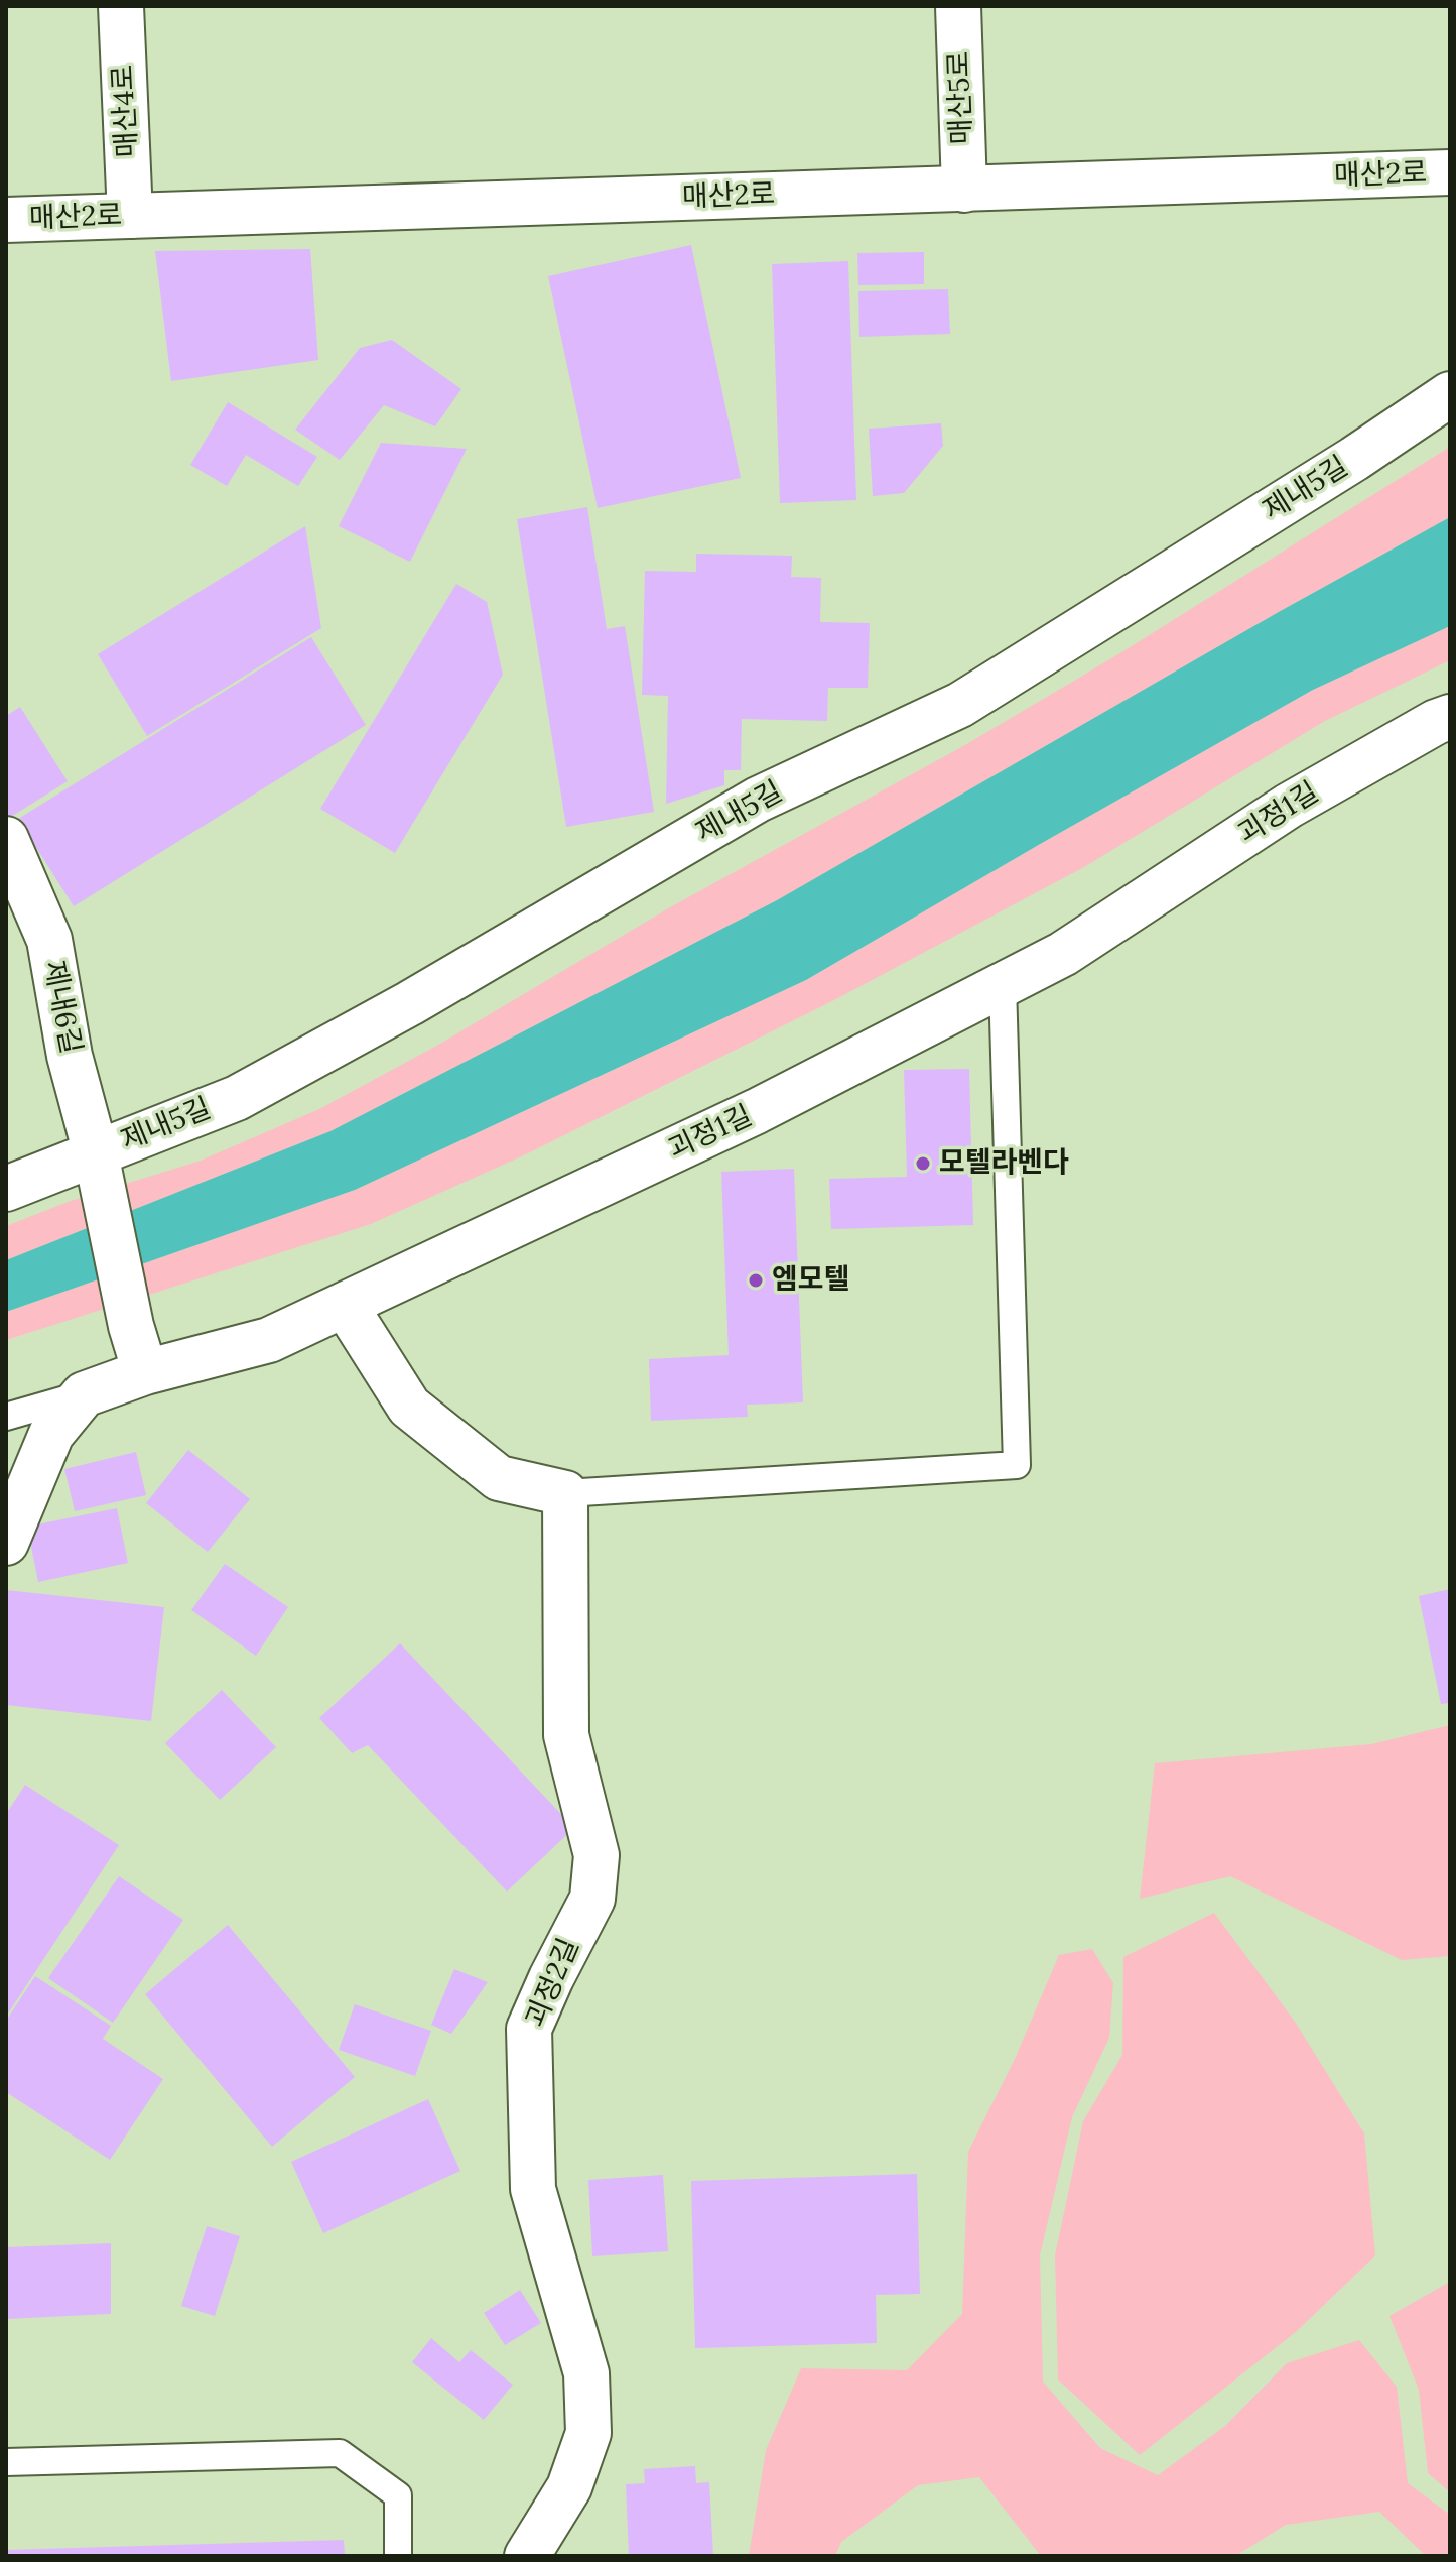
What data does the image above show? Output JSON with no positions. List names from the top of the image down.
{
  "streets": {
    "street": [
      "매산5로",
      "매산4로",
      "매산2로",
      "제내5길",
      "괴정1길",
      "제내6길",
      "괴정2길"
    ]
  },
  "crossings": [
    ["매산5로", "매산2로"],
    ["매산4로", "매산2로"],
    ["제내5길", "제내6길"],
    ["괴정1길", "제내6길"]
  ],
  "places": ["모텔라벤다", "엠모텔"]
}
